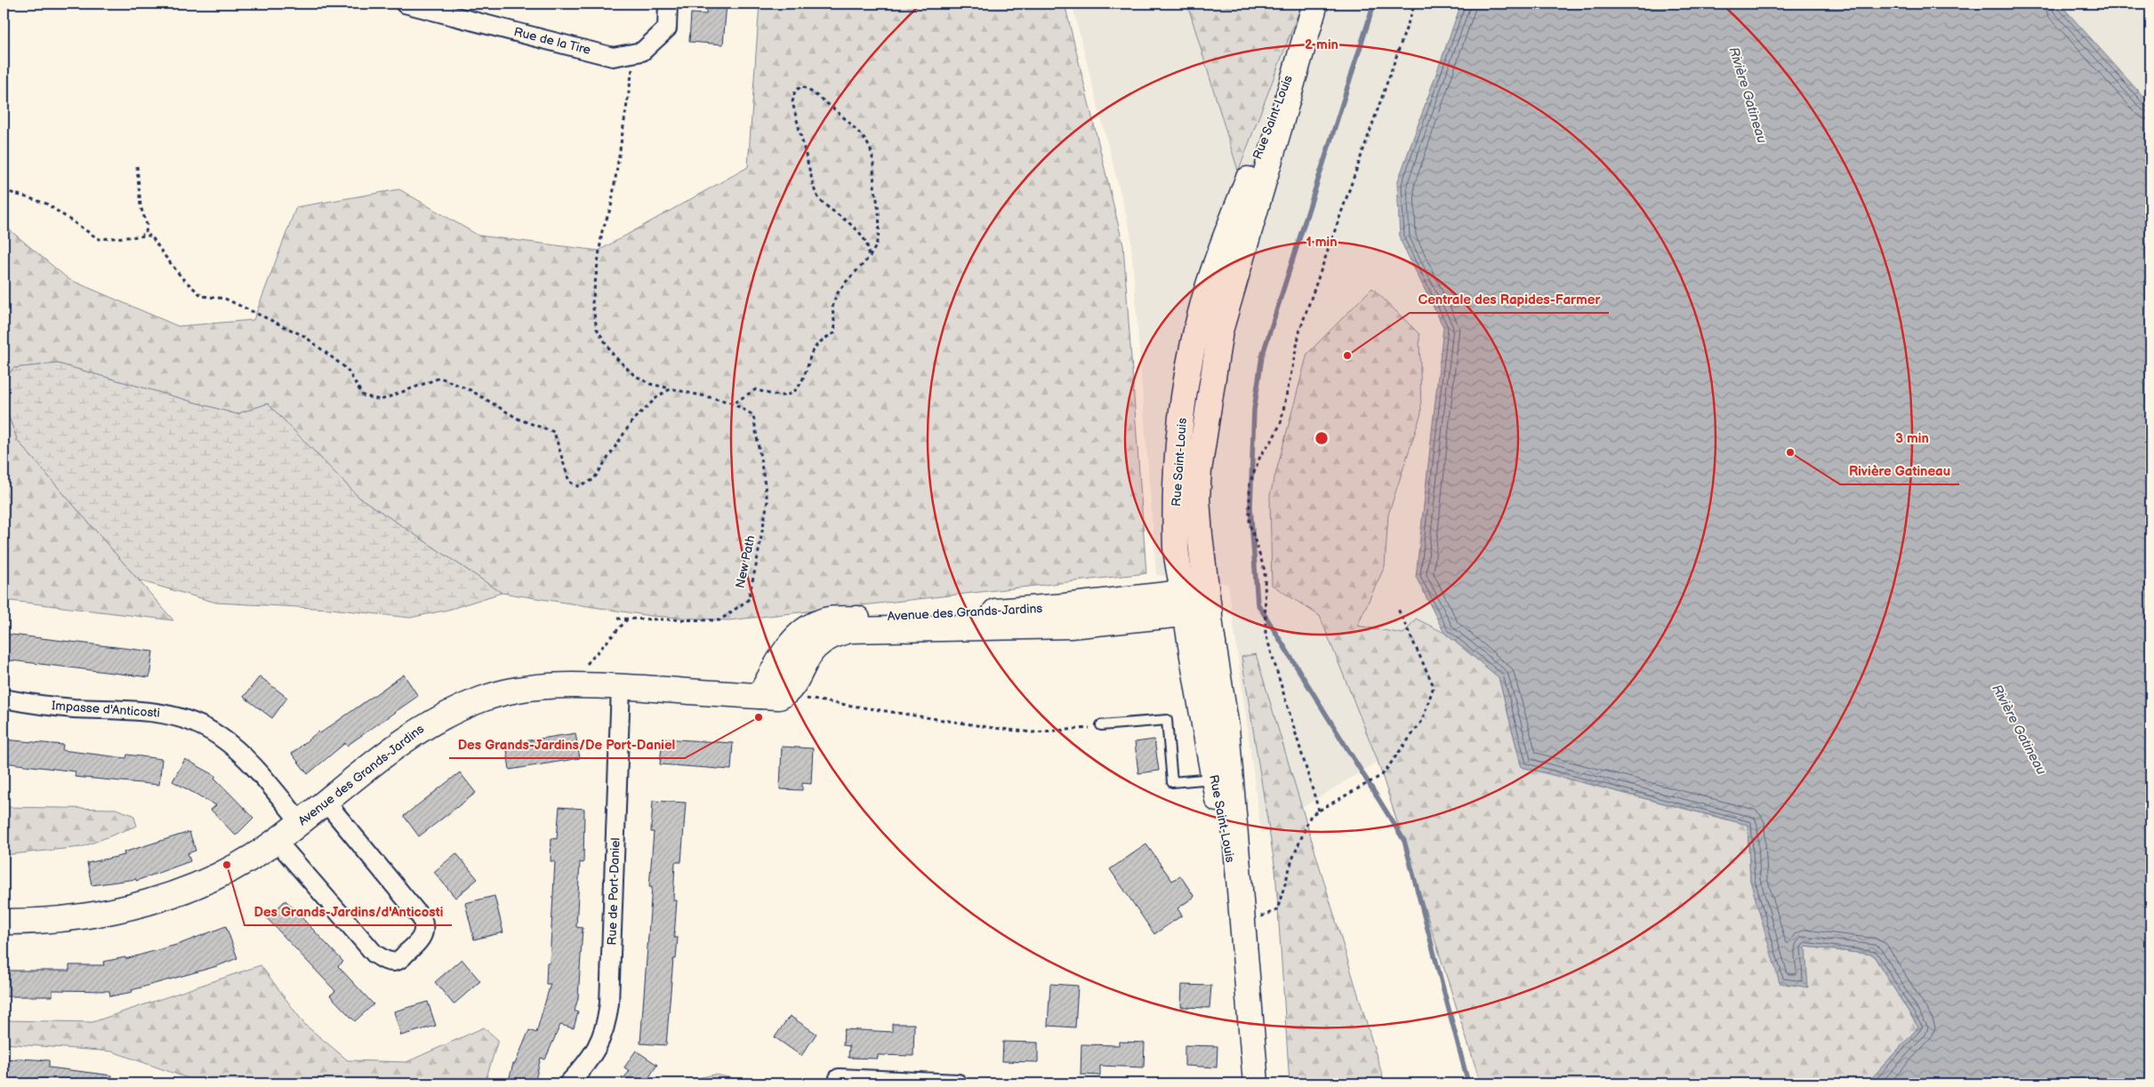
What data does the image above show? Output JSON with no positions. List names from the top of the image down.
{
  "streets": {
    "main road": ["Rue Saint-Louis", "Avenue des Grands-Jardins"],
    "street": ["Rue de la Tire", "Impasse d'Anticosti", "Rue de Port-Daniel"],
    "path": ["New Path"]
  },
  "crossings": [
    ["Rue Saint-Louis", "Avenue des Grands-Jardins"],
    ["Avenue des Grands-Jardins", "Impasse d'Anticosti"],
    ["Avenue des Grands-Jardins", "Rue de Port-Daniel"]
  ],
  "water": ["Rivière Gatineau"],
  "places": [
    "Centrale des Rapides-Farmer",
    "Rivière Gatineau",
    "Des Grands-Jardins/De Port-Daniel",
    "Des Grands-Jardins/d'Anticosti"
  ],
  "rings": ["2 min", "1 min", "3 min"]
}
